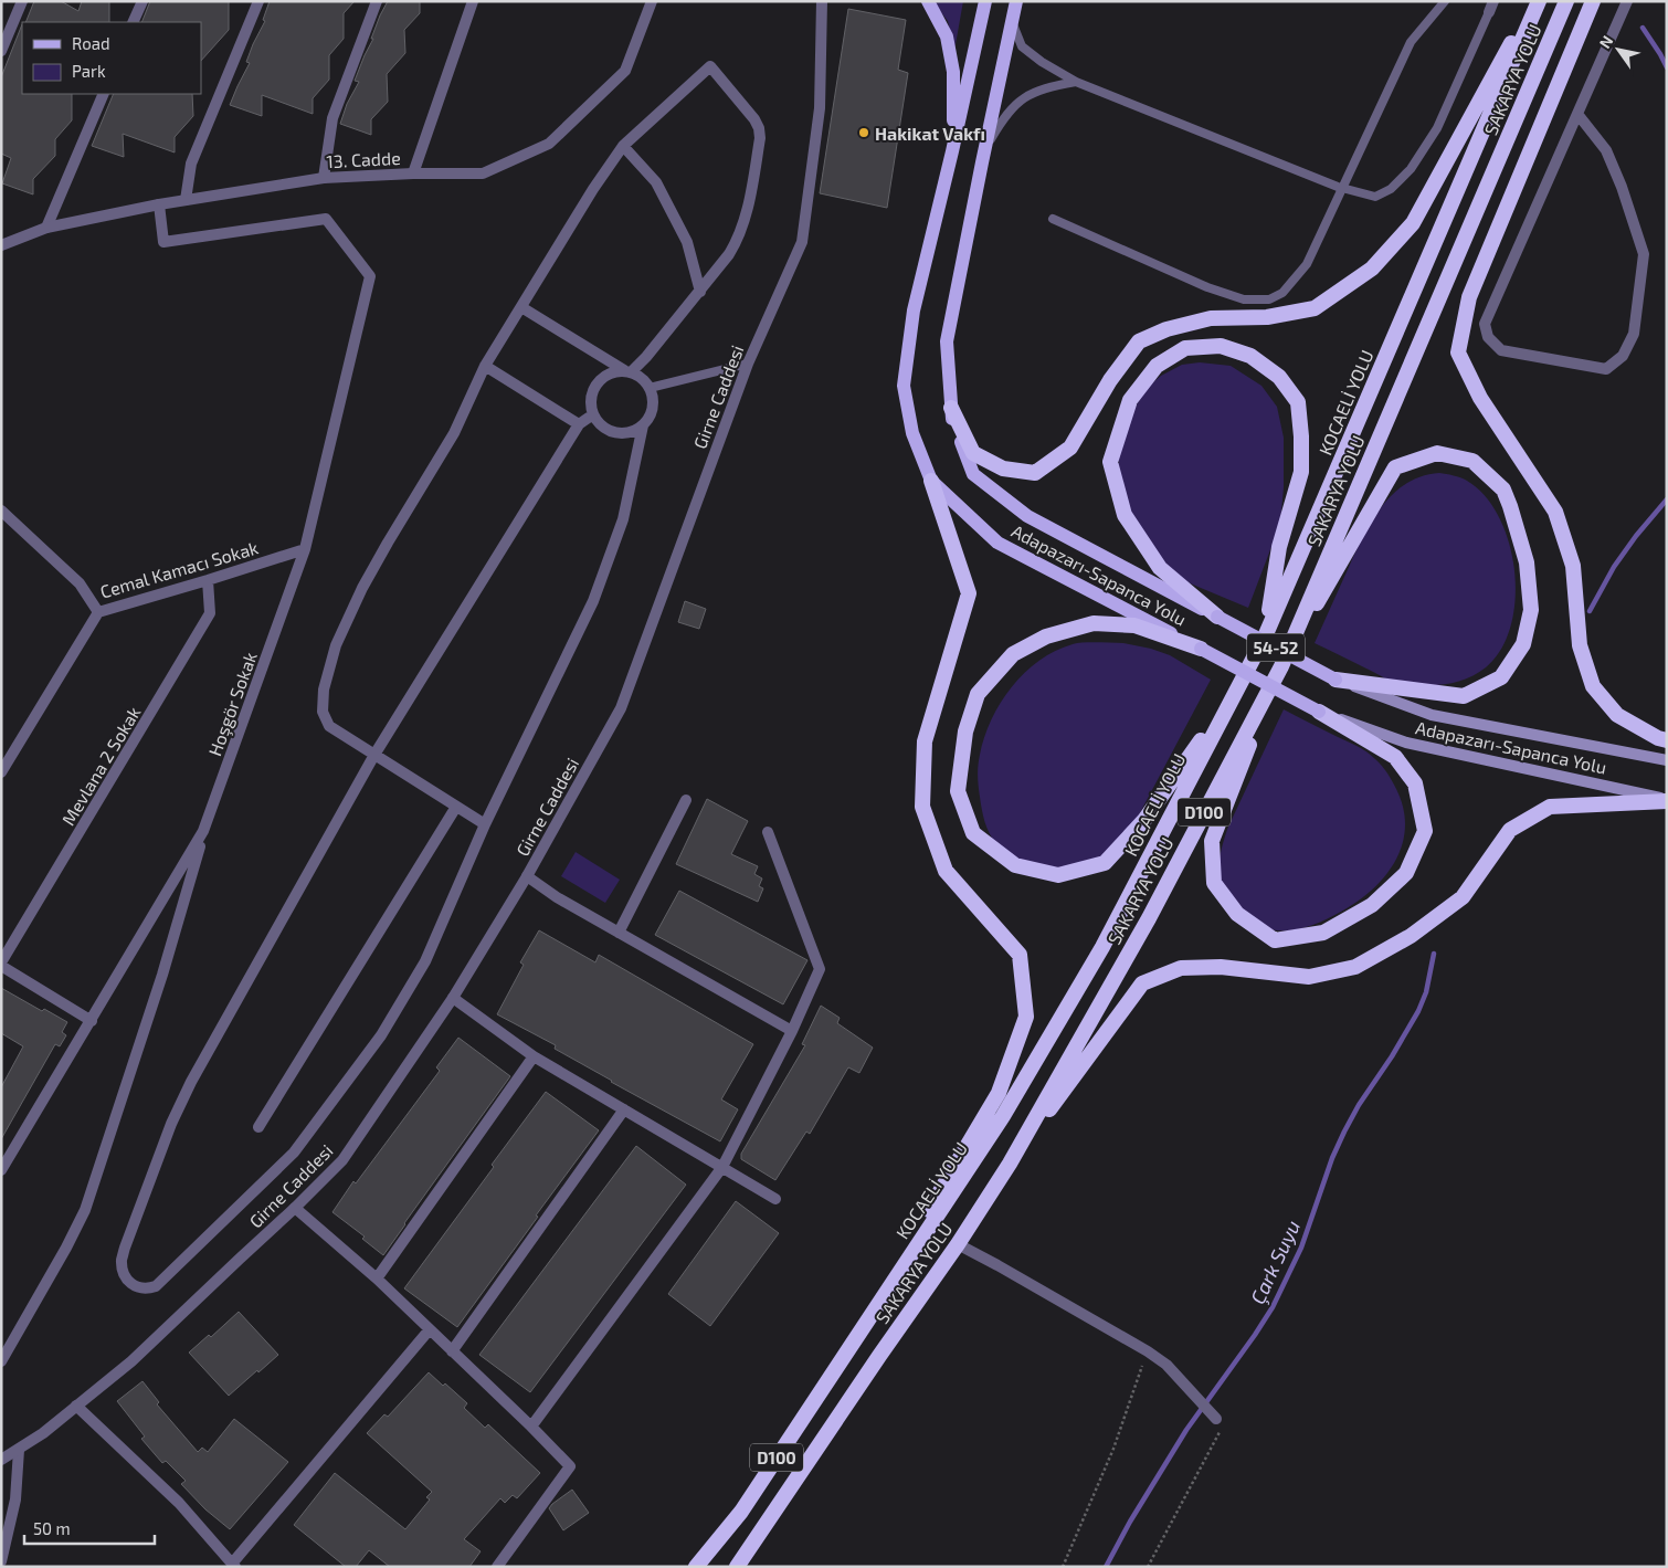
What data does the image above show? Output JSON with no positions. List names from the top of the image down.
{
  "streets": {
    "highway": ["SAKARYA YOLU", "KOCAELİ YOLU", "D100"],
    "main road": ["Adapazarı-Sapanca Yolu", "54-52"],
    "street": [
      "13. Cadde",
      "Girne Caddesi",
      "Cemal Kamacı Sokak",
      "Hoşgör Sokak",
      "Mevlana 2 Sokak"
    ]
  },
  "crossings": [
    ["13. Cadde", "Hoşgör Sokak"],
    ["Cemal Kamacı Sokak", "Hoşgör Sokak"],
    ["Cemal Kamacı Sokak", "Mevlana 2 Sokak"],
    ["Adapazarı-Sapanca Yolu", "54-52"]
  ],
  "water": ["Çark Suyu"],
  "places": ["Hakikat Vakfı"],
  "legend": ["Road", "Park"],
  "scale_bar": "50 m",
  "north": "top left"
}
